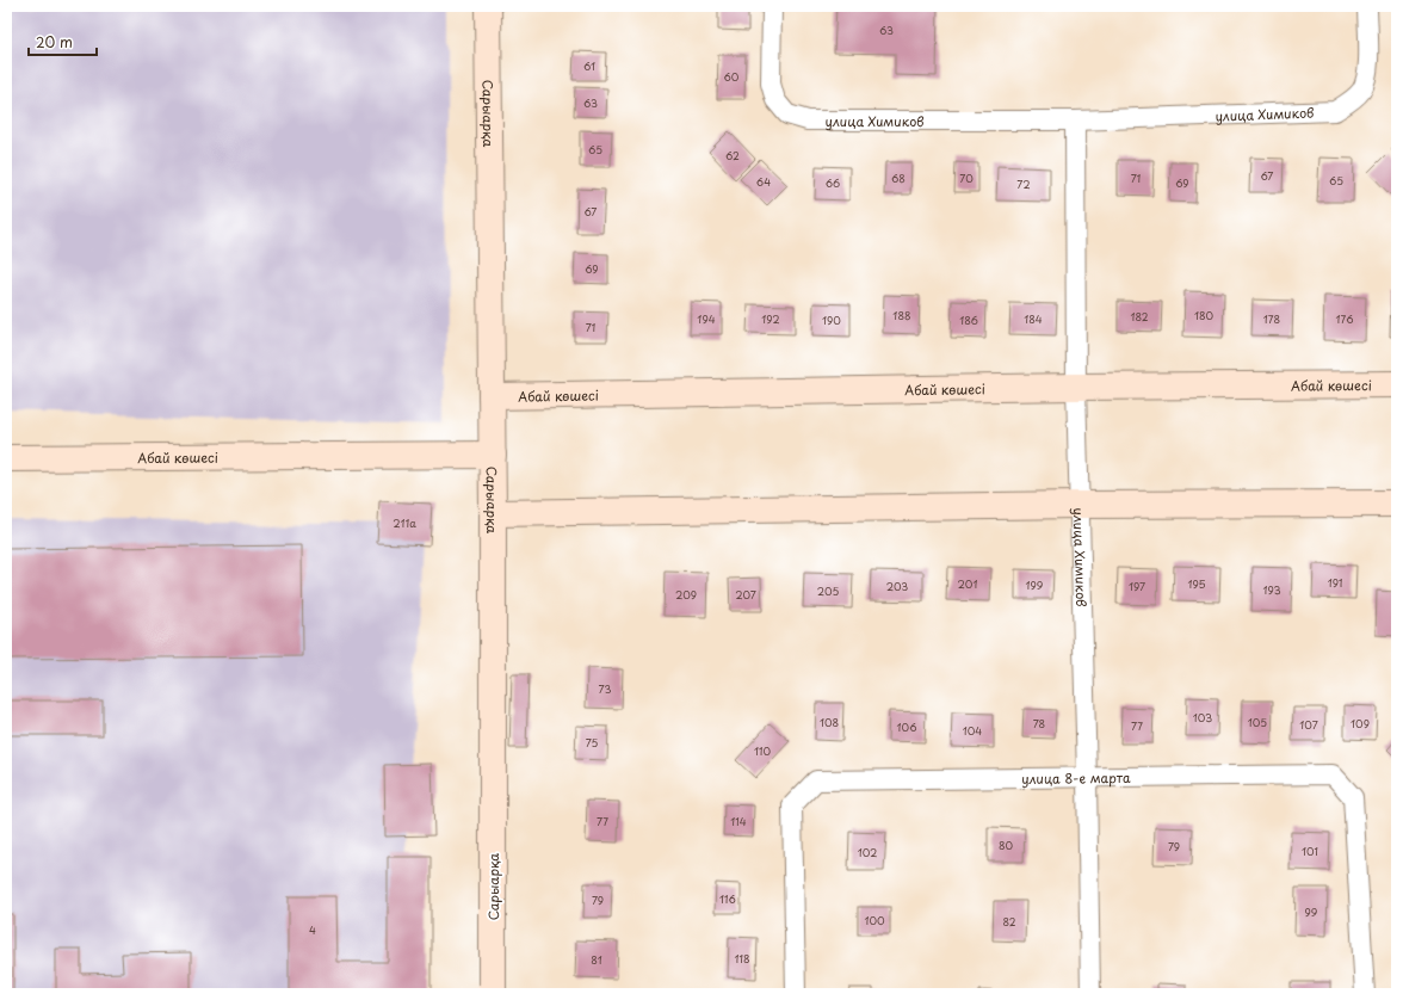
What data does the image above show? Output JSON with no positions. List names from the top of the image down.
{
  "streets": {
    "street": [
      "Сарыарқа",
      "улица Химиков",
      "Абай көшесі",
      "улица 8-е марта"
    ]
  },
  "crossings": [
    ["Сарыарқа", "Абай көшесі"],
    ["улица Химиков", "Абай көшесі"],
    ["улица Химиков", "улица 8-е марта"]
  ],
  "house_numbers": [
    "63",
    "61",
    "60",
    "63",
    "65",
    "62",
    "67",
    "68",
    "70",
    "71",
    "65",
    "64",
    "66",
    "69",
    "72",
    "67",
    "69",
    "188",
    "180",
    "182",
    "194",
    "192",
    "184",
    "178",
    "176",
    "190",
    "186",
    "71",
    "211а",
    "191",
    "201",
    "195",
    "199",
    "203",
    "197",
    "193",
    "205",
    "209",
    "207",
    "73",
    "103",
    "108",
    "105",
    "78",
    "109",
    "107",
    "77",
    "106",
    "104",
    "75",
    "110",
    "77",
    "114",
    "80",
    "79",
    "101",
    "102",
    "116",
    "79",
    "99",
    "100",
    "82",
    "4",
    "118",
    "81"
  ],
  "scale_bar": "20 m"
}
